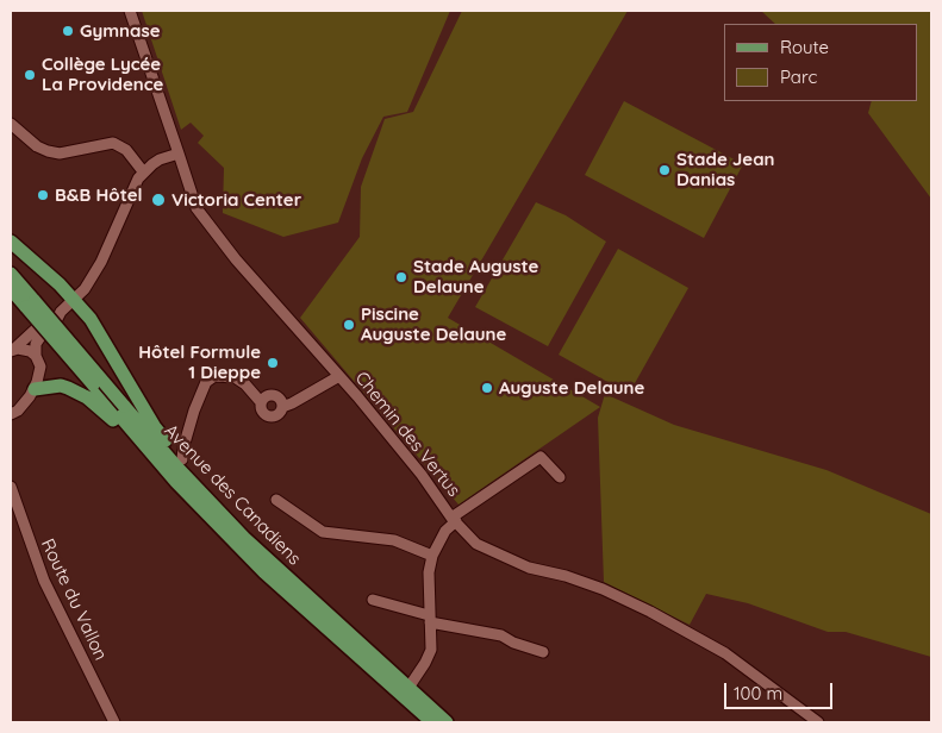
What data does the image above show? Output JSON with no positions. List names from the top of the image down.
{
  "streets": {
    "main road": ["Avenue des Canadiens"],
    "street": ["Chemin des Vertus", "Route du Vallon"]
  },
  "places": [
    "Gymnase",
    "Collège Lycée La Providence",
    "Stade Jean Danias",
    "B&B Hôtel",
    "Victoria Center",
    "Stade Auguste Delaune",
    "Piscine Auguste Delaune",
    "Hôtel Formule 1 Dieppe",
    "Auguste Delaune"
  ],
  "legend": ["Route", "Parc"],
  "scale_bar": "100 m"
}
